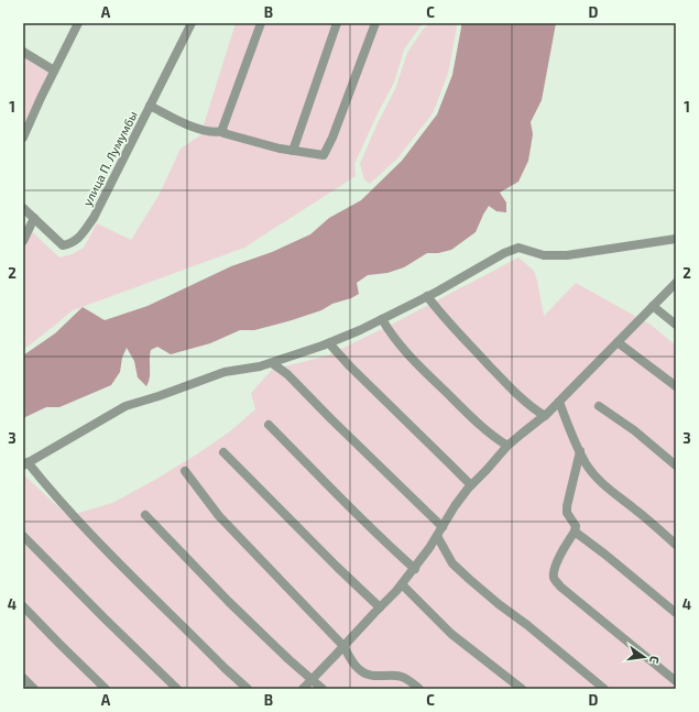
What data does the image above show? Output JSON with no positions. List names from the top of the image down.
{
  "streets": {
    "street": ["улица П. Лумумбы"]
  },
  "north": "right",
  "grid": {
    "columns": [
      "A",
      "B",
      "C",
      "D"
    ],
    "rows": [
      "1",
      "2",
      "3",
      "4"
    ]
  }
}
